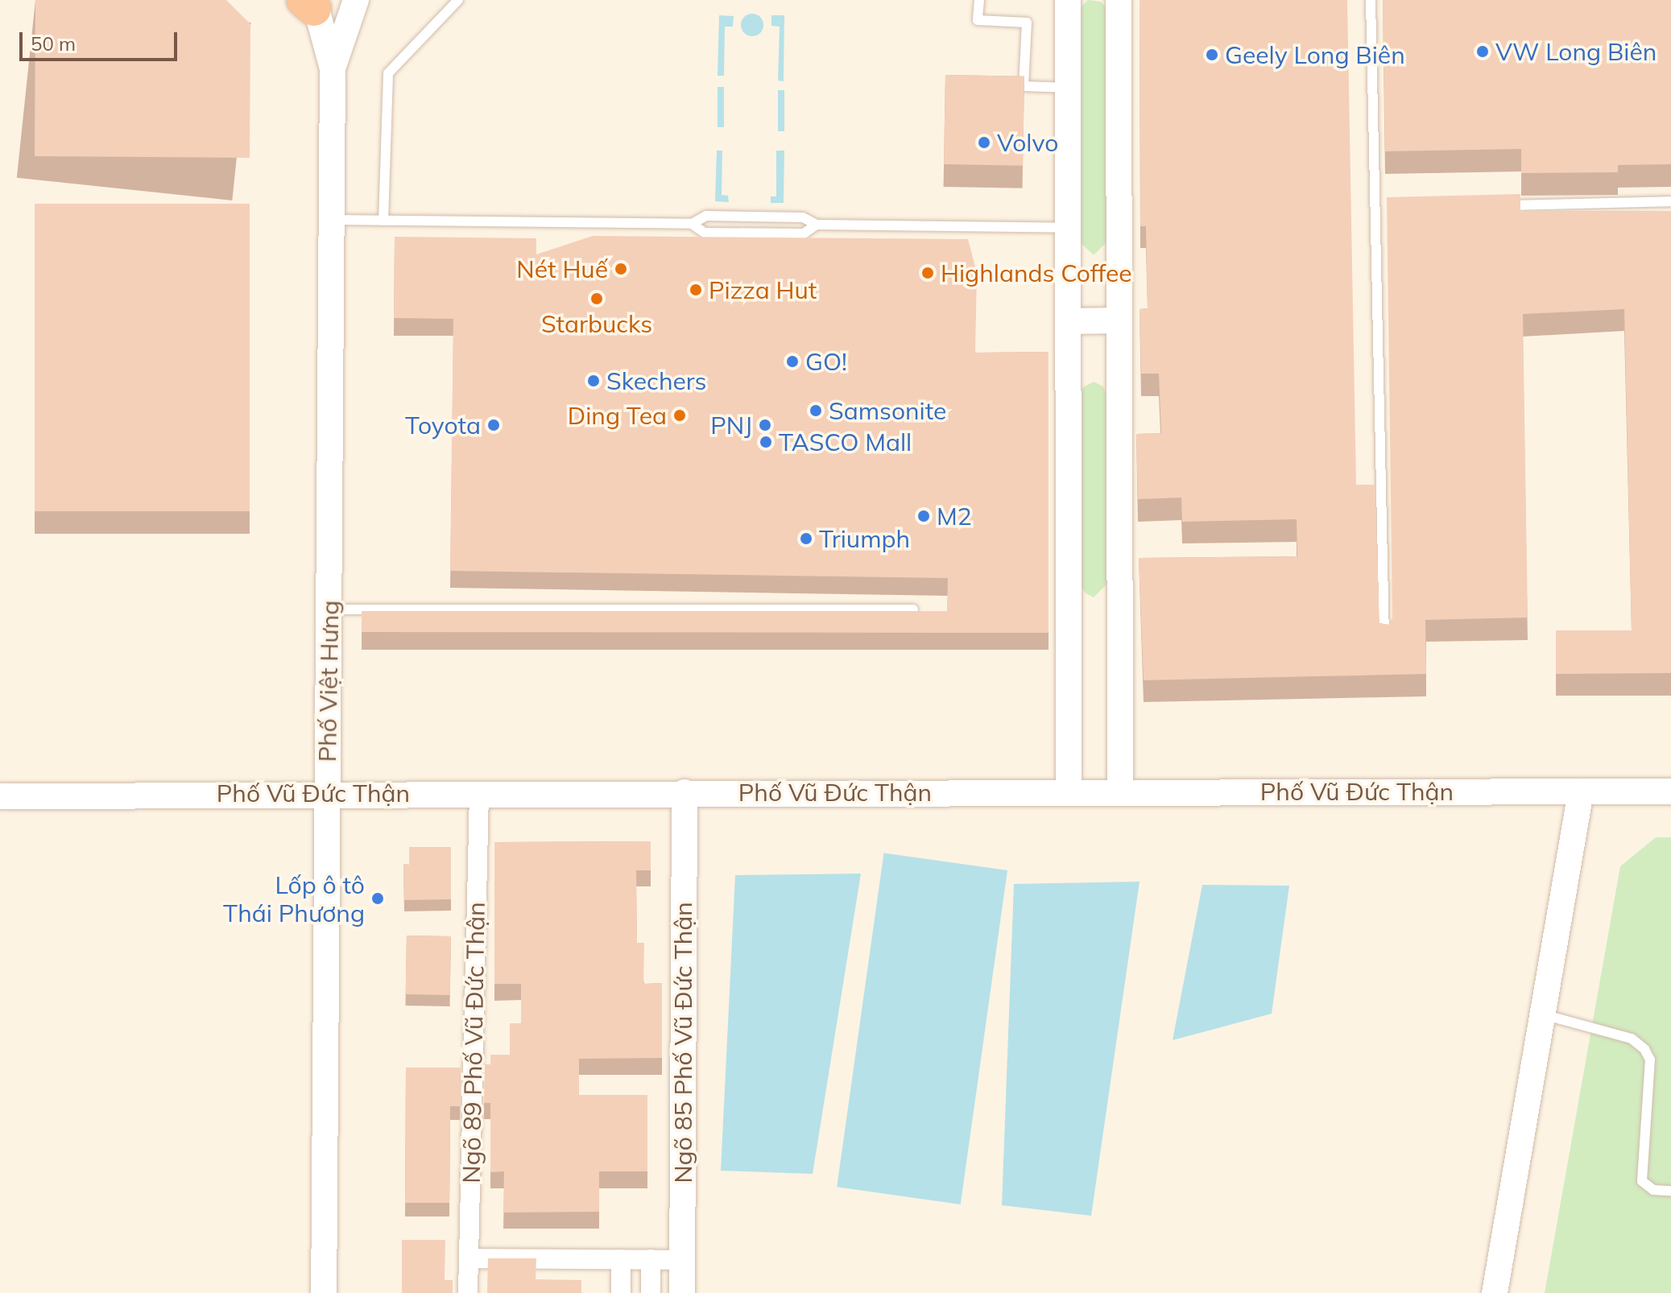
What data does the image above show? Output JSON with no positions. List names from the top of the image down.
{
  "streets": {
    "street": [
      "Phố Việt Hưng",
      "Phố Vũ Đức Thận",
      "Ngõ 89 Phố Vũ Đức Thận",
      "Ngõ 85 Phố Vũ Đức Thận"
    ]
  },
  "crossings": [
    ["Phố Việt Hưng", "Phố Vũ Đức Thận"],
    ["Phố Vũ Đức Thận", "Ngõ 89 Phố Vũ Đức Thận"],
    ["Phố Vũ Đức Thận", "Ngõ 85 Phố Vũ Đức Thận"]
  ],
  "places": [
    "VW Long Biên",
    "Geely Long Biên",
    "Volvo",
    "Nét Huế",
    "Highlands Coffee",
    "Pizza Hut",
    "Starbucks",
    "GO!",
    "Skechers",
    "Samsonite",
    "Ding Tea",
    "Toyota",
    "PNJ",
    "TASCO Mall",
    "M2",
    "Triumph",
    "Lốp ô tô Thái Phương"
  ],
  "scale_bar": "50 m"
}
